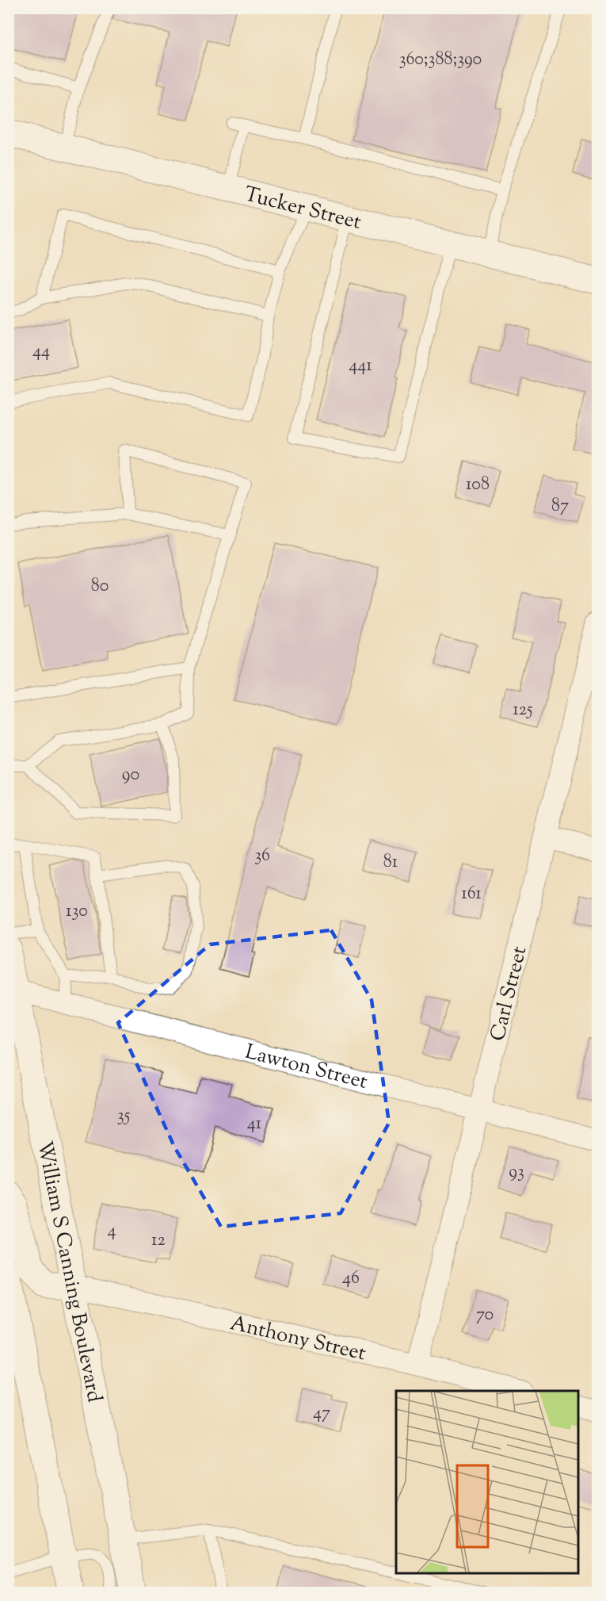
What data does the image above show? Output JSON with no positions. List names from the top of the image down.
{
  "streets": {
    "main road": ["Tucker Street", "William S Canning Boulevard"],
    "street": ["Carl Street", "Lawton Street", "Anthony Street"]
  },
  "crossings": [
    ["Carl Street", "Lawton Street"],
    ["Carl Street", "Anthony Street"],
    ["Lawton Street", "William S Canning Boulevard"],
    ["William S Canning Boulevard", "Anthony Street"]
  ],
  "house_numbers": [
    "360;388;390",
    "44",
    "441",
    "108",
    "87",
    "80",
    "125",
    "90",
    "36",
    "81",
    "161",
    "130",
    "35",
    "41",
    "93",
    "4",
    "12",
    "46",
    "70",
    "47"
  ]
}
